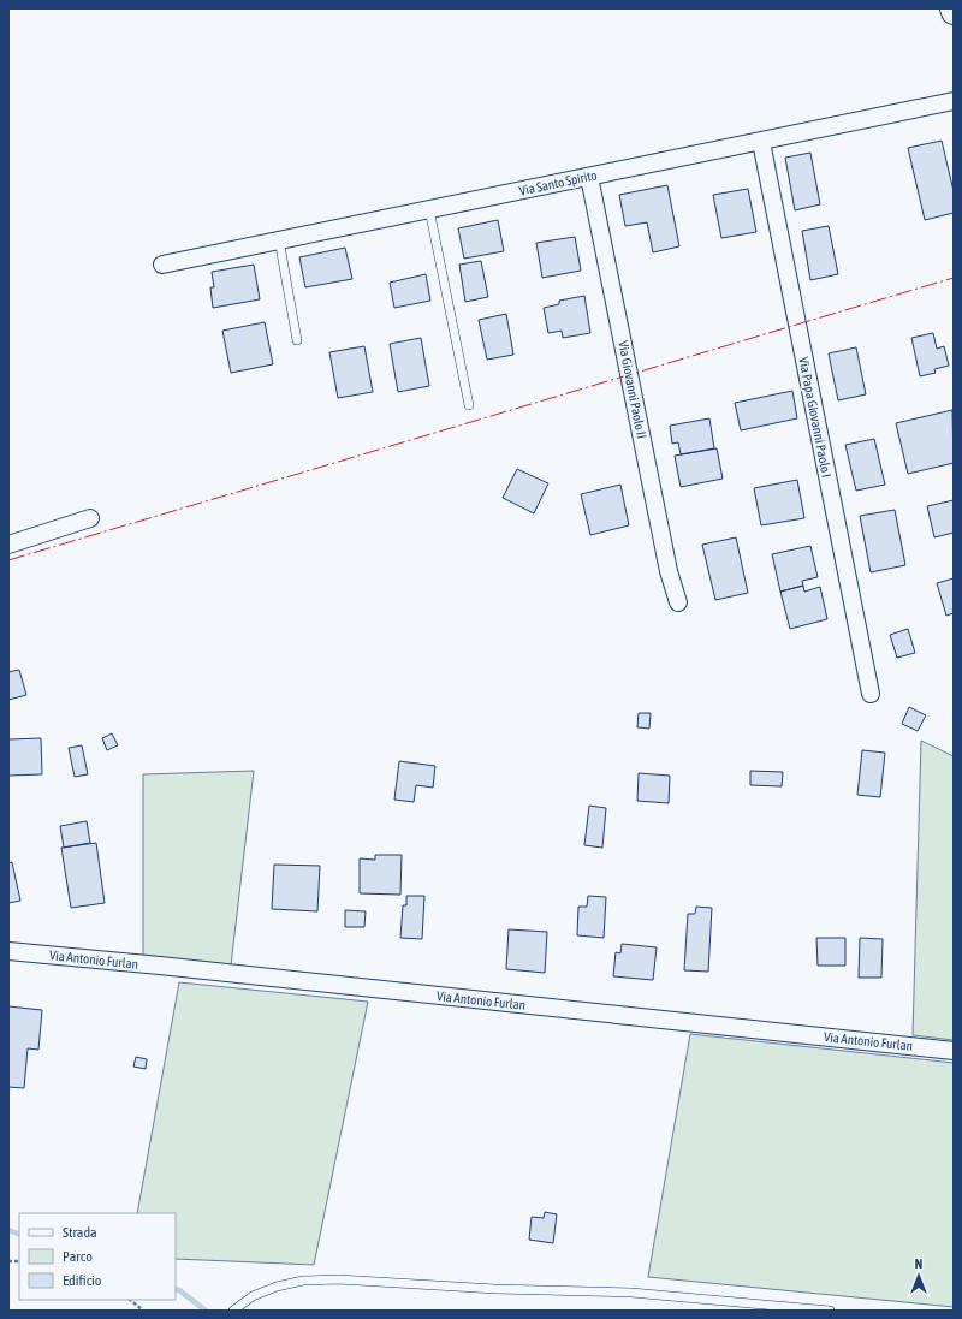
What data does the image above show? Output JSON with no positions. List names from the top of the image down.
{
  "streets": {
    "street": [
      "Via Santo Spirito",
      "Via Giovanni Paolo II",
      "Via Papa Giovanni Paolo I",
      "Via Antonio Furlan"
    ]
  },
  "crossings": [
    ["Via Santo Spirito", "Via Giovanni Paolo II"],
    ["Via Santo Spirito", "Via Papa Giovanni Paolo I"]
  ],
  "legend": ["Strada", "Parco", "Edificio"],
  "north": "top"
}
